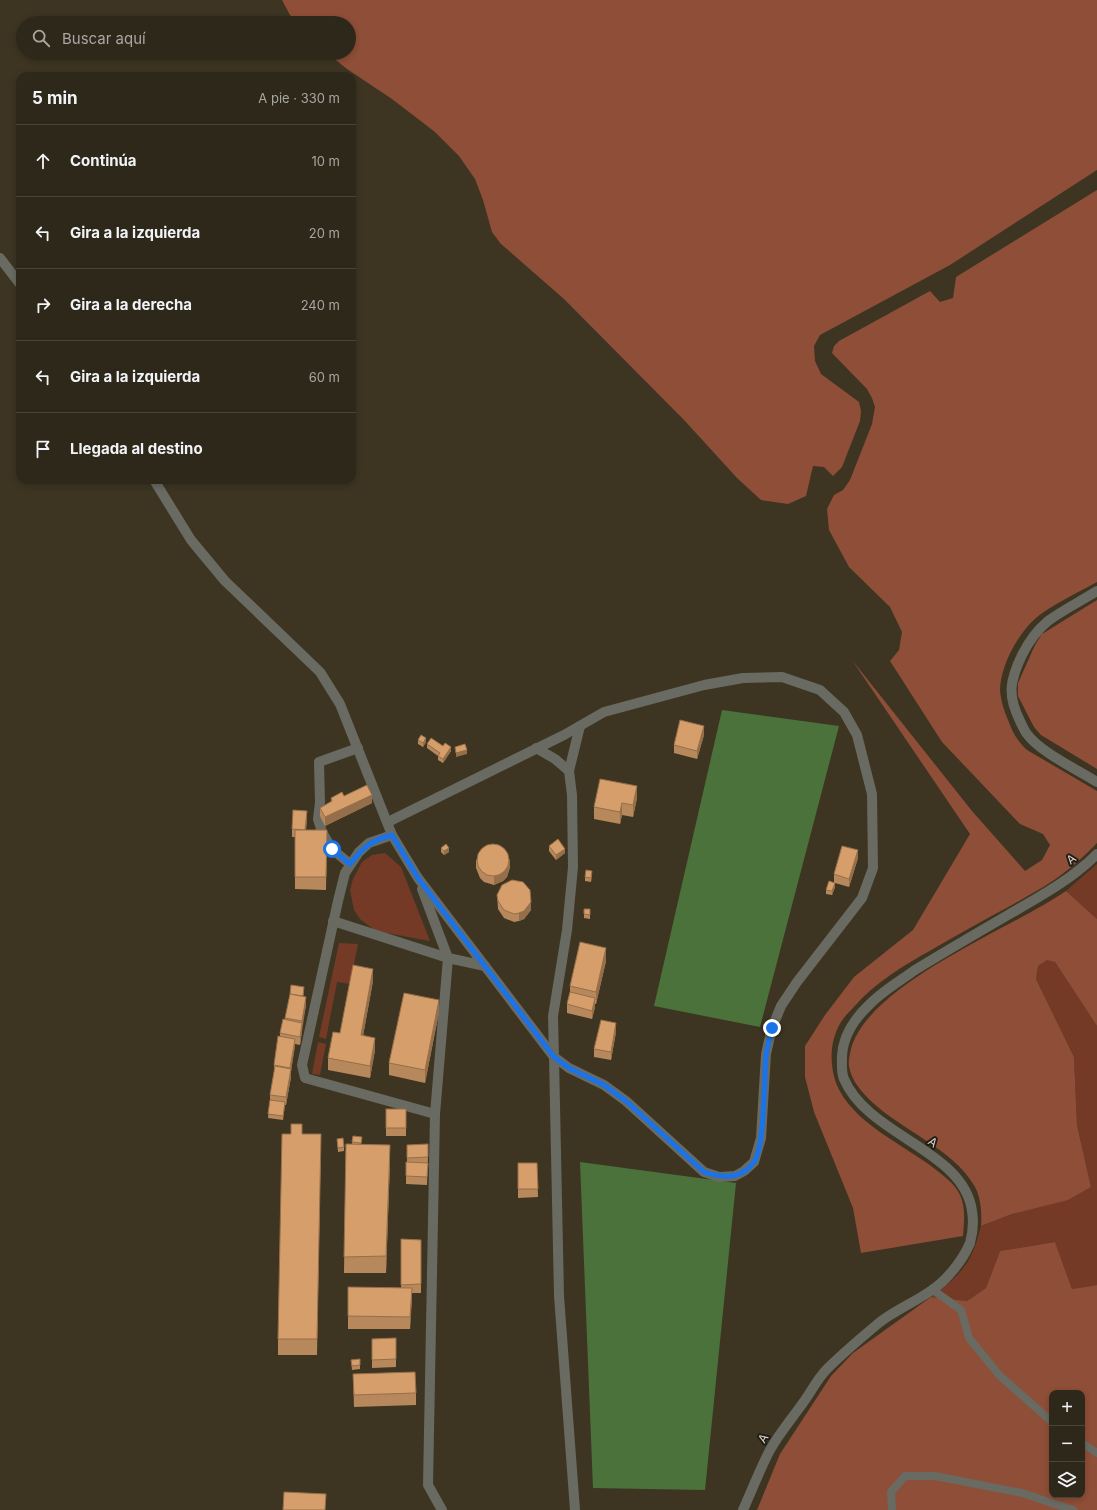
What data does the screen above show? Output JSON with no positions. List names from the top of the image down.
{
  "streets": {
    "street": ["A"]
  },
  "page": {
    "search": "Buscar aquí",
    "heading": ["5 min", "A pie · 330 m"],
    "list": [
      ["Continúa", "10 m"],
      ["Gira a la izquierda", "20 m"],
      ["Gira a la derecha", "240 m"],
      ["Gira a la izquierda", "60 m"],
      "Llegada al destino"
    ],
    "map_buttons": ["+", "−"]
  }
}
